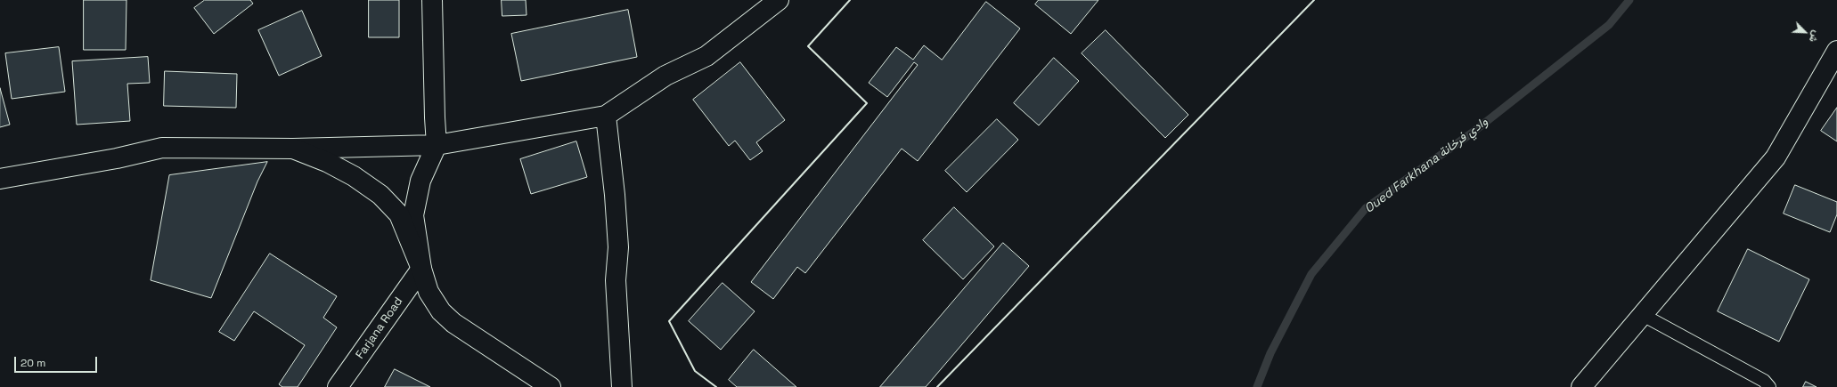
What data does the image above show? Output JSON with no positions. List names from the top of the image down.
{
  "streets": {
    "street": ["Farjana Road"]
  },
  "water": ["Oued Farkhana وادي فرخانة"],
  "scale_bar": "20 m",
  "north": "bottom right"
}
